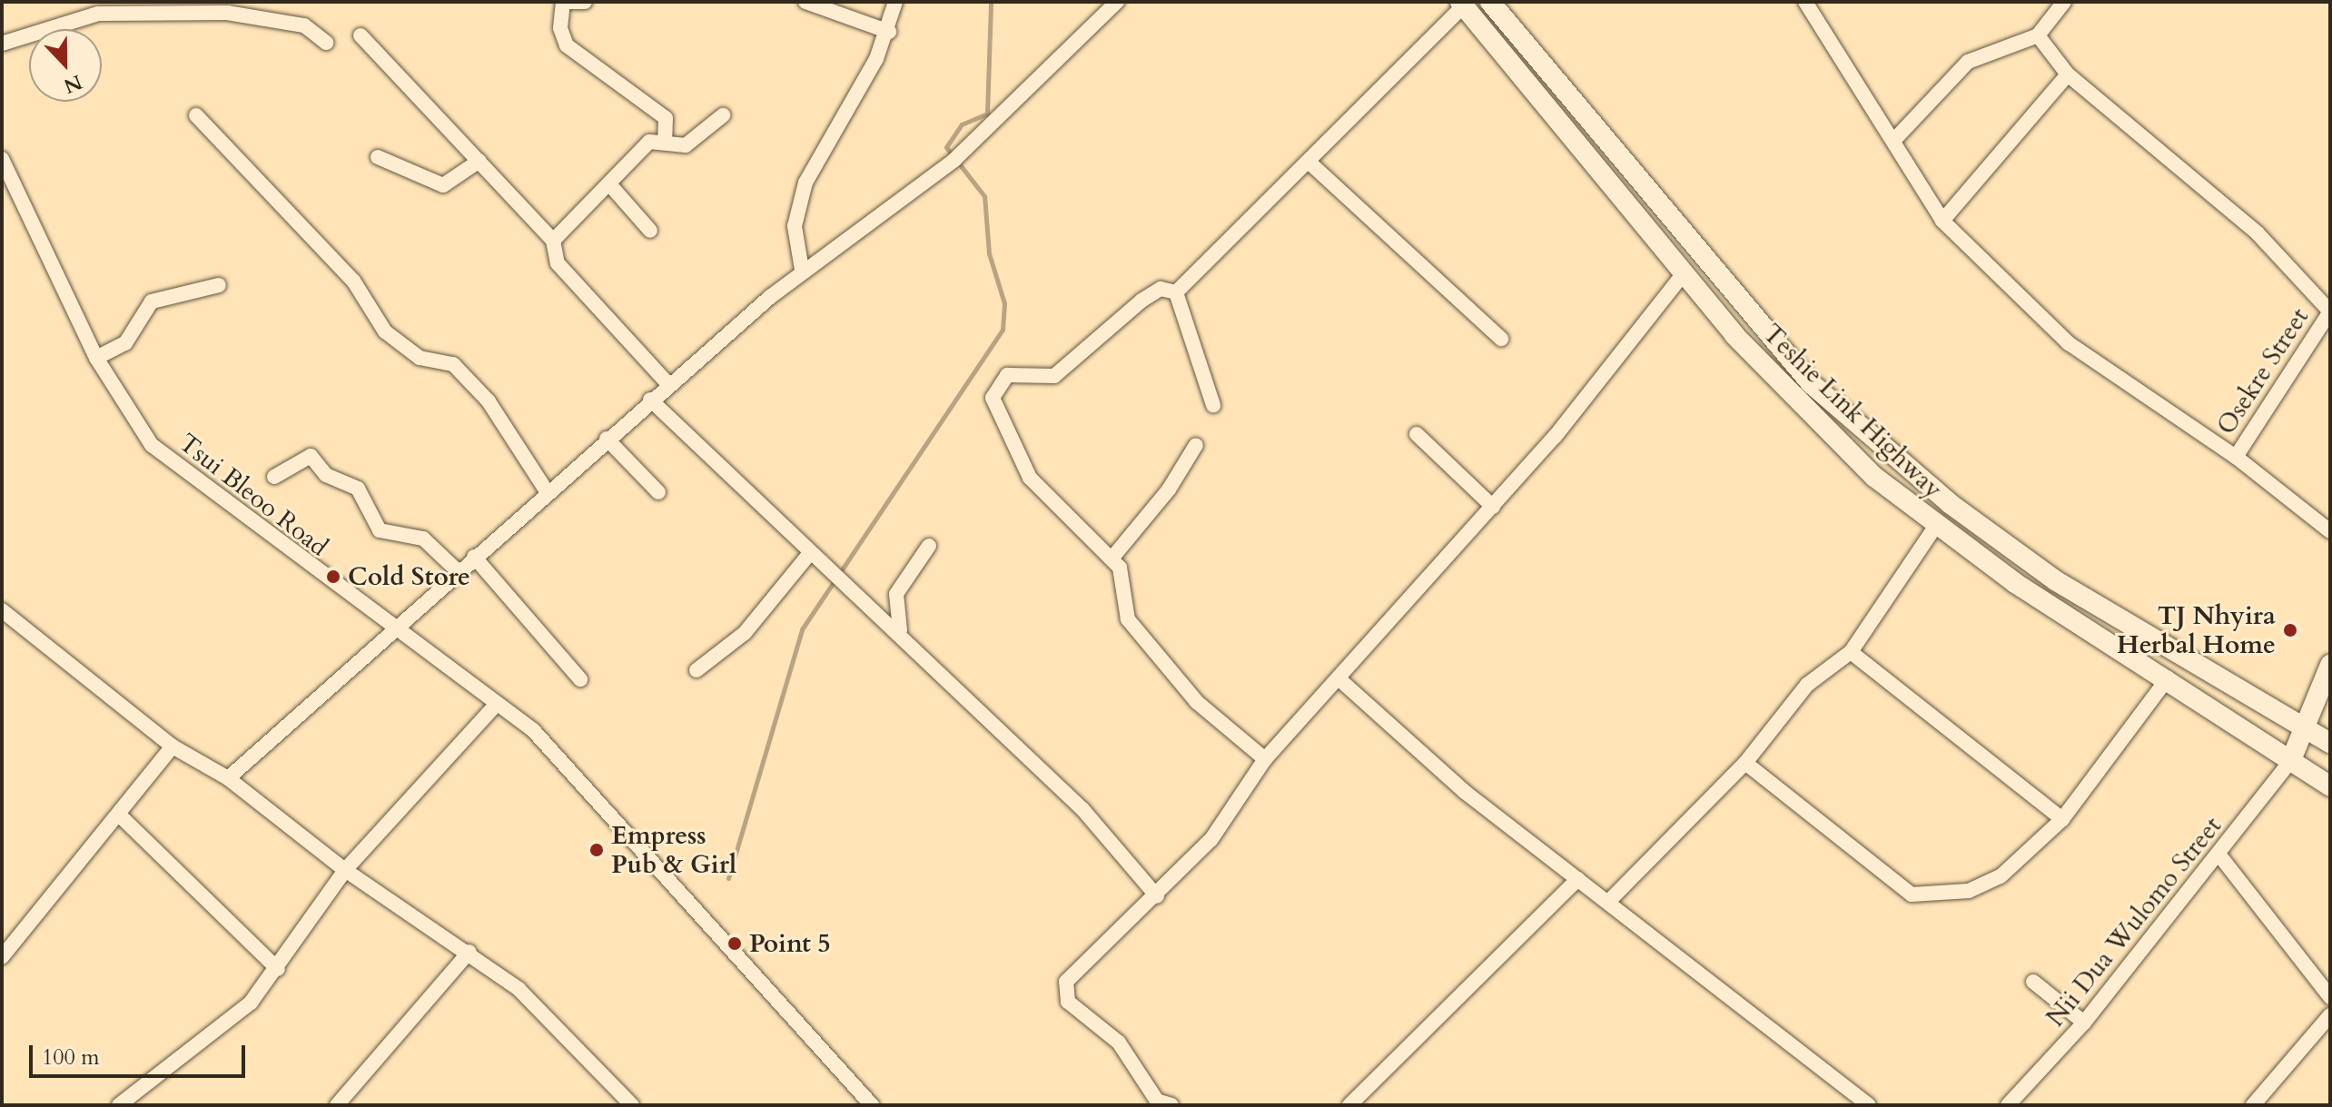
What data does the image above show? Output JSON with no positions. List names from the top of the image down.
{
  "streets": {
    "main road": ["Teshie Link Highway"],
    "street": ["Osekre Street", "Tsui Bleoo Road", "Nii Dua Wulomo Street"]
  },
  "crossings": [
    ["Teshie Link Highway", "Nii Dua Wulomo Street"]
  ],
  "places": [
    "Cold Store",
    "TJ Nhyira Herbal Home",
    "Empress Pub & Girl",
    "Point 5"
  ],
  "scale_bar": "100 m",
  "north": "bottom"
}
